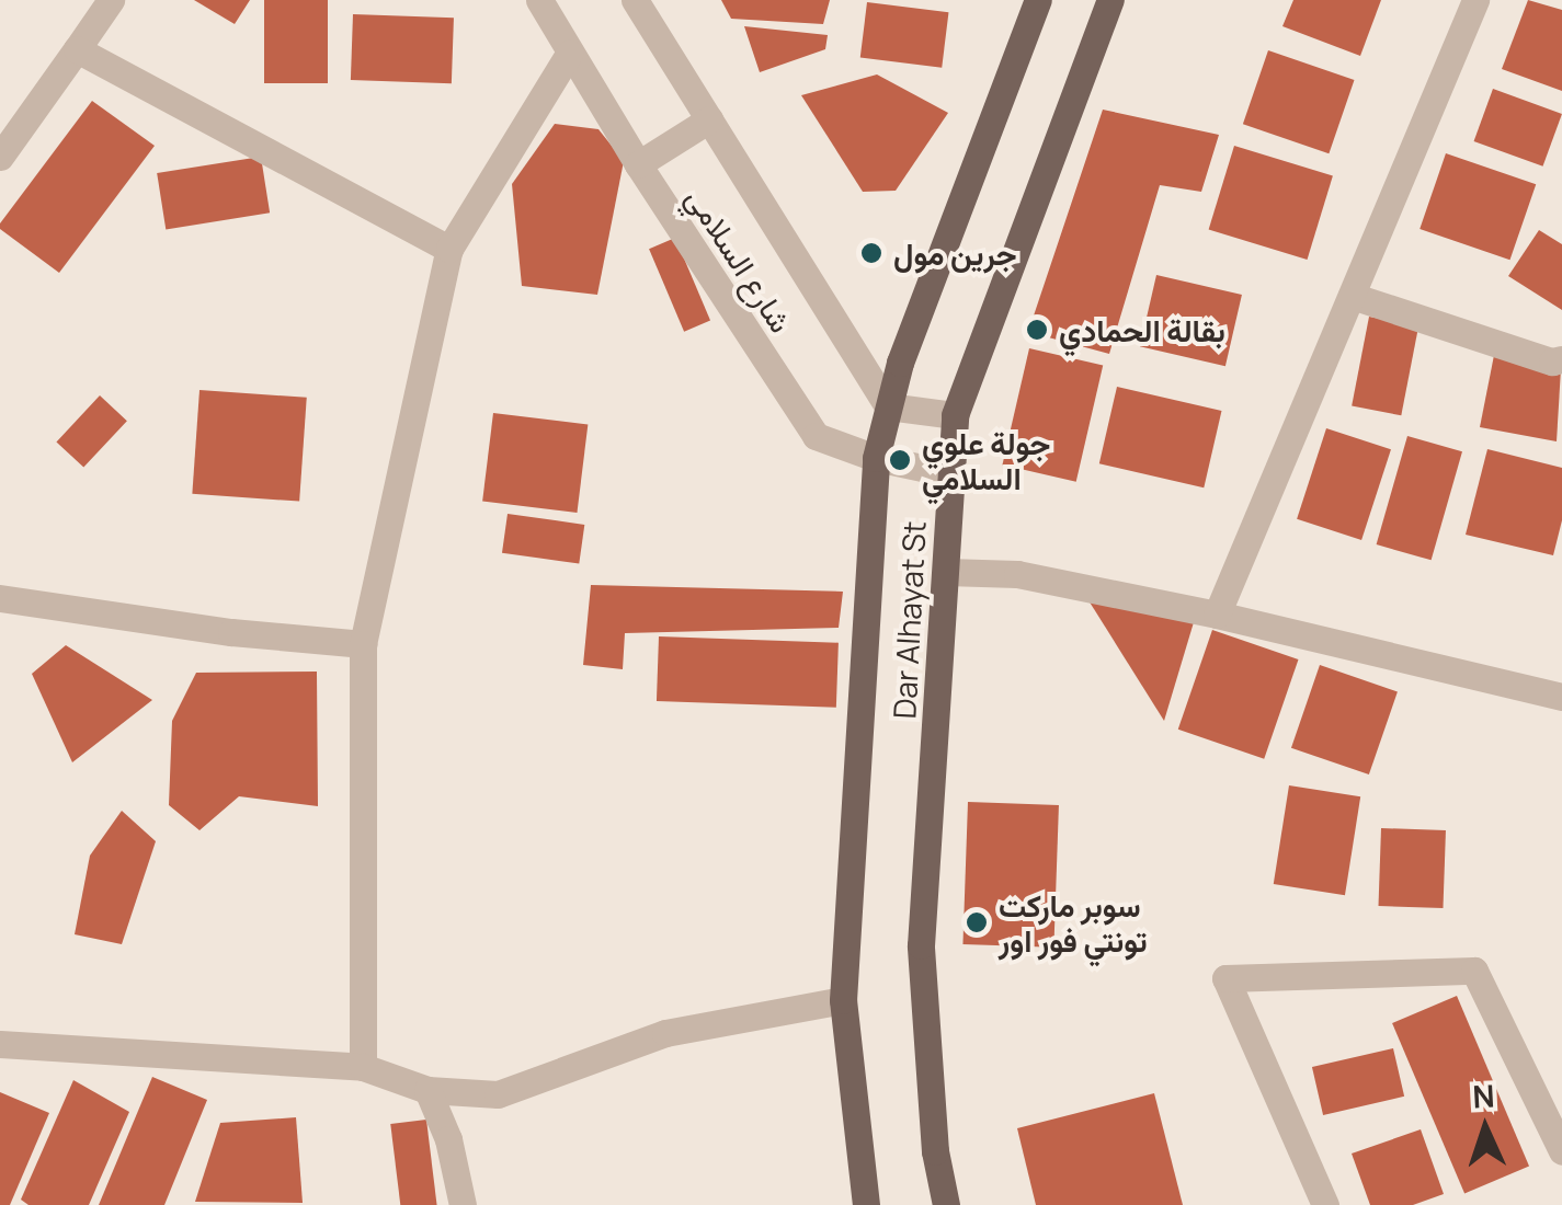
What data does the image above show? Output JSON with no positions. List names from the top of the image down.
{
  "streets": {
    "main road": ["Dar Alhayat St"],
    "street": ["شارع السلامي"]
  },
  "crossings": [
    ["شارع السلامي", "Dar Alhayat St"]
  ],
  "places": [
    "جرين مول",
    "بقالة الحمادي",
    "جولة علوي السلامي",
    "سوبر ماركت تونتي فور اور"
  ],
  "north": "top"
}
